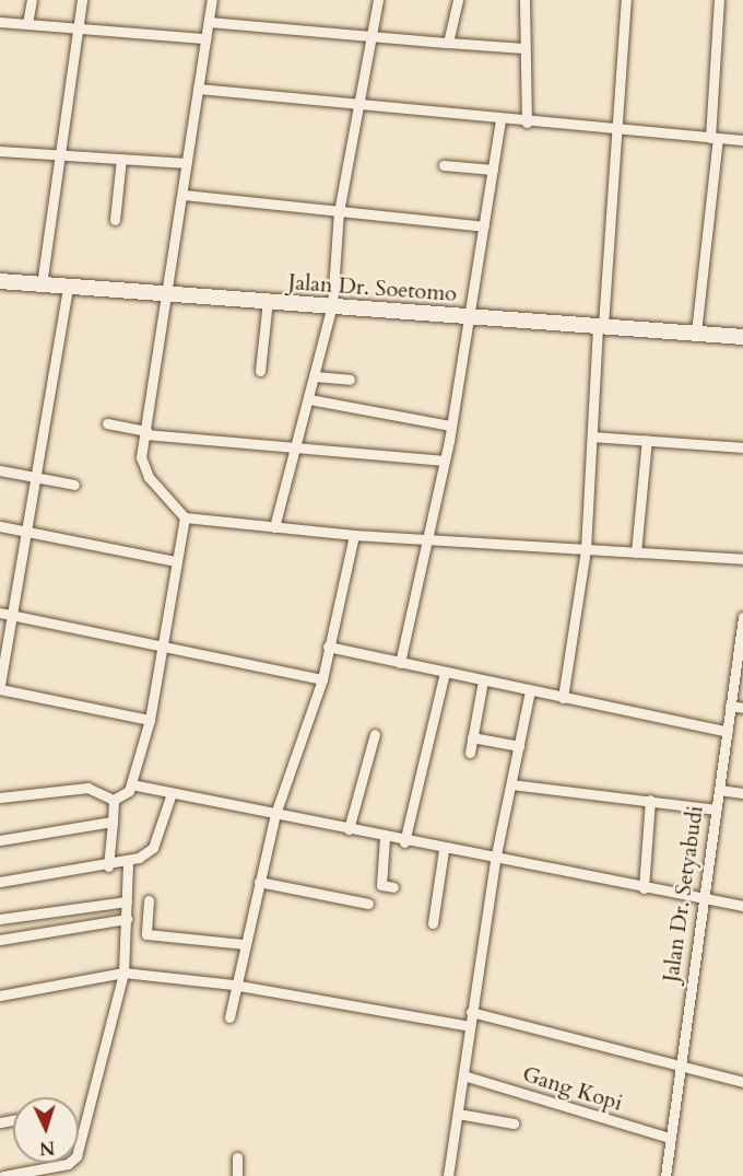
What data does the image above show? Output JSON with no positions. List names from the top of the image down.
{
  "streets": {
    "street": ["Jalan Dr. Soetomo", "Jalan Dr. Setyabudi", "Gang Kopi"]
  },
  "crossings": [
    ["Jalan Dr. Setyabudi", "Gang Kopi"]
  ],
  "north": "bottom"
}
